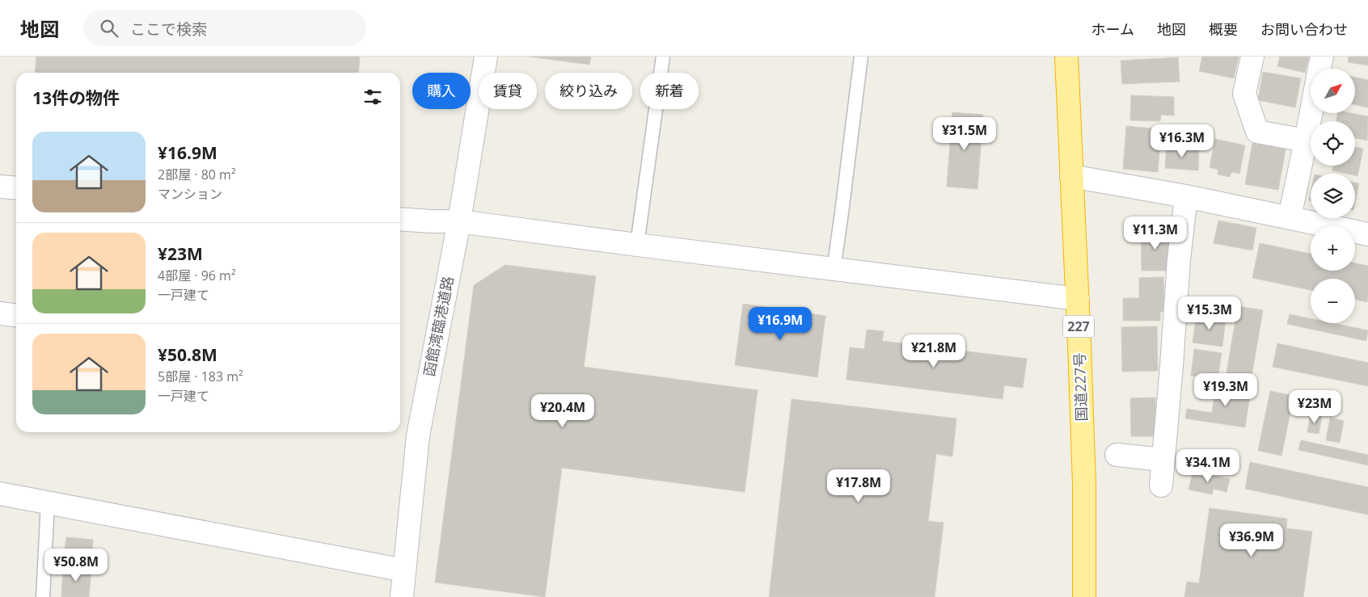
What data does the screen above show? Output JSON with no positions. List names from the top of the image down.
{
  "streets": {
    "highway": ["227", "国道227号"],
    "street": ["函館湾臨港道路"]
  },
  "north": "top right",
  "page": {
    "header": "地図",
    "search": "ここで検索",
    "nav": [
      "ホーム",
      "地図",
      "概要",
      "お問い合わせ"
    ],
    "map_buttons": ["+", "−"],
    "chip": [
      "購入",
      "賃貸",
      "絞り込み",
      "新着"
    ],
    "heading": "13件の物件",
    "price": [
      "¥31.5M",
      "¥16.3M",
      "¥11.3M",
      "¥15.3M",
      "¥16.9M",
      "¥21.8M",
      "¥19.3M",
      "¥23M",
      "¥20.4M",
      "¥34.1M",
      "¥17.8M",
      "¥36.9M",
      "¥50.8M"
    ],
    "list": [
      {
        "name": "¥16.9M",
        "note": "2部屋 · 80 m² · マンション"
      },
      {
        "name": "¥23M",
        "note": "4部屋 · 96 m² · 一戸建て"
      },
      {
        "name": "¥50.8M",
        "note": "5部屋 · 183 m² · 一戸建て"
      }
    ]
  }
}
